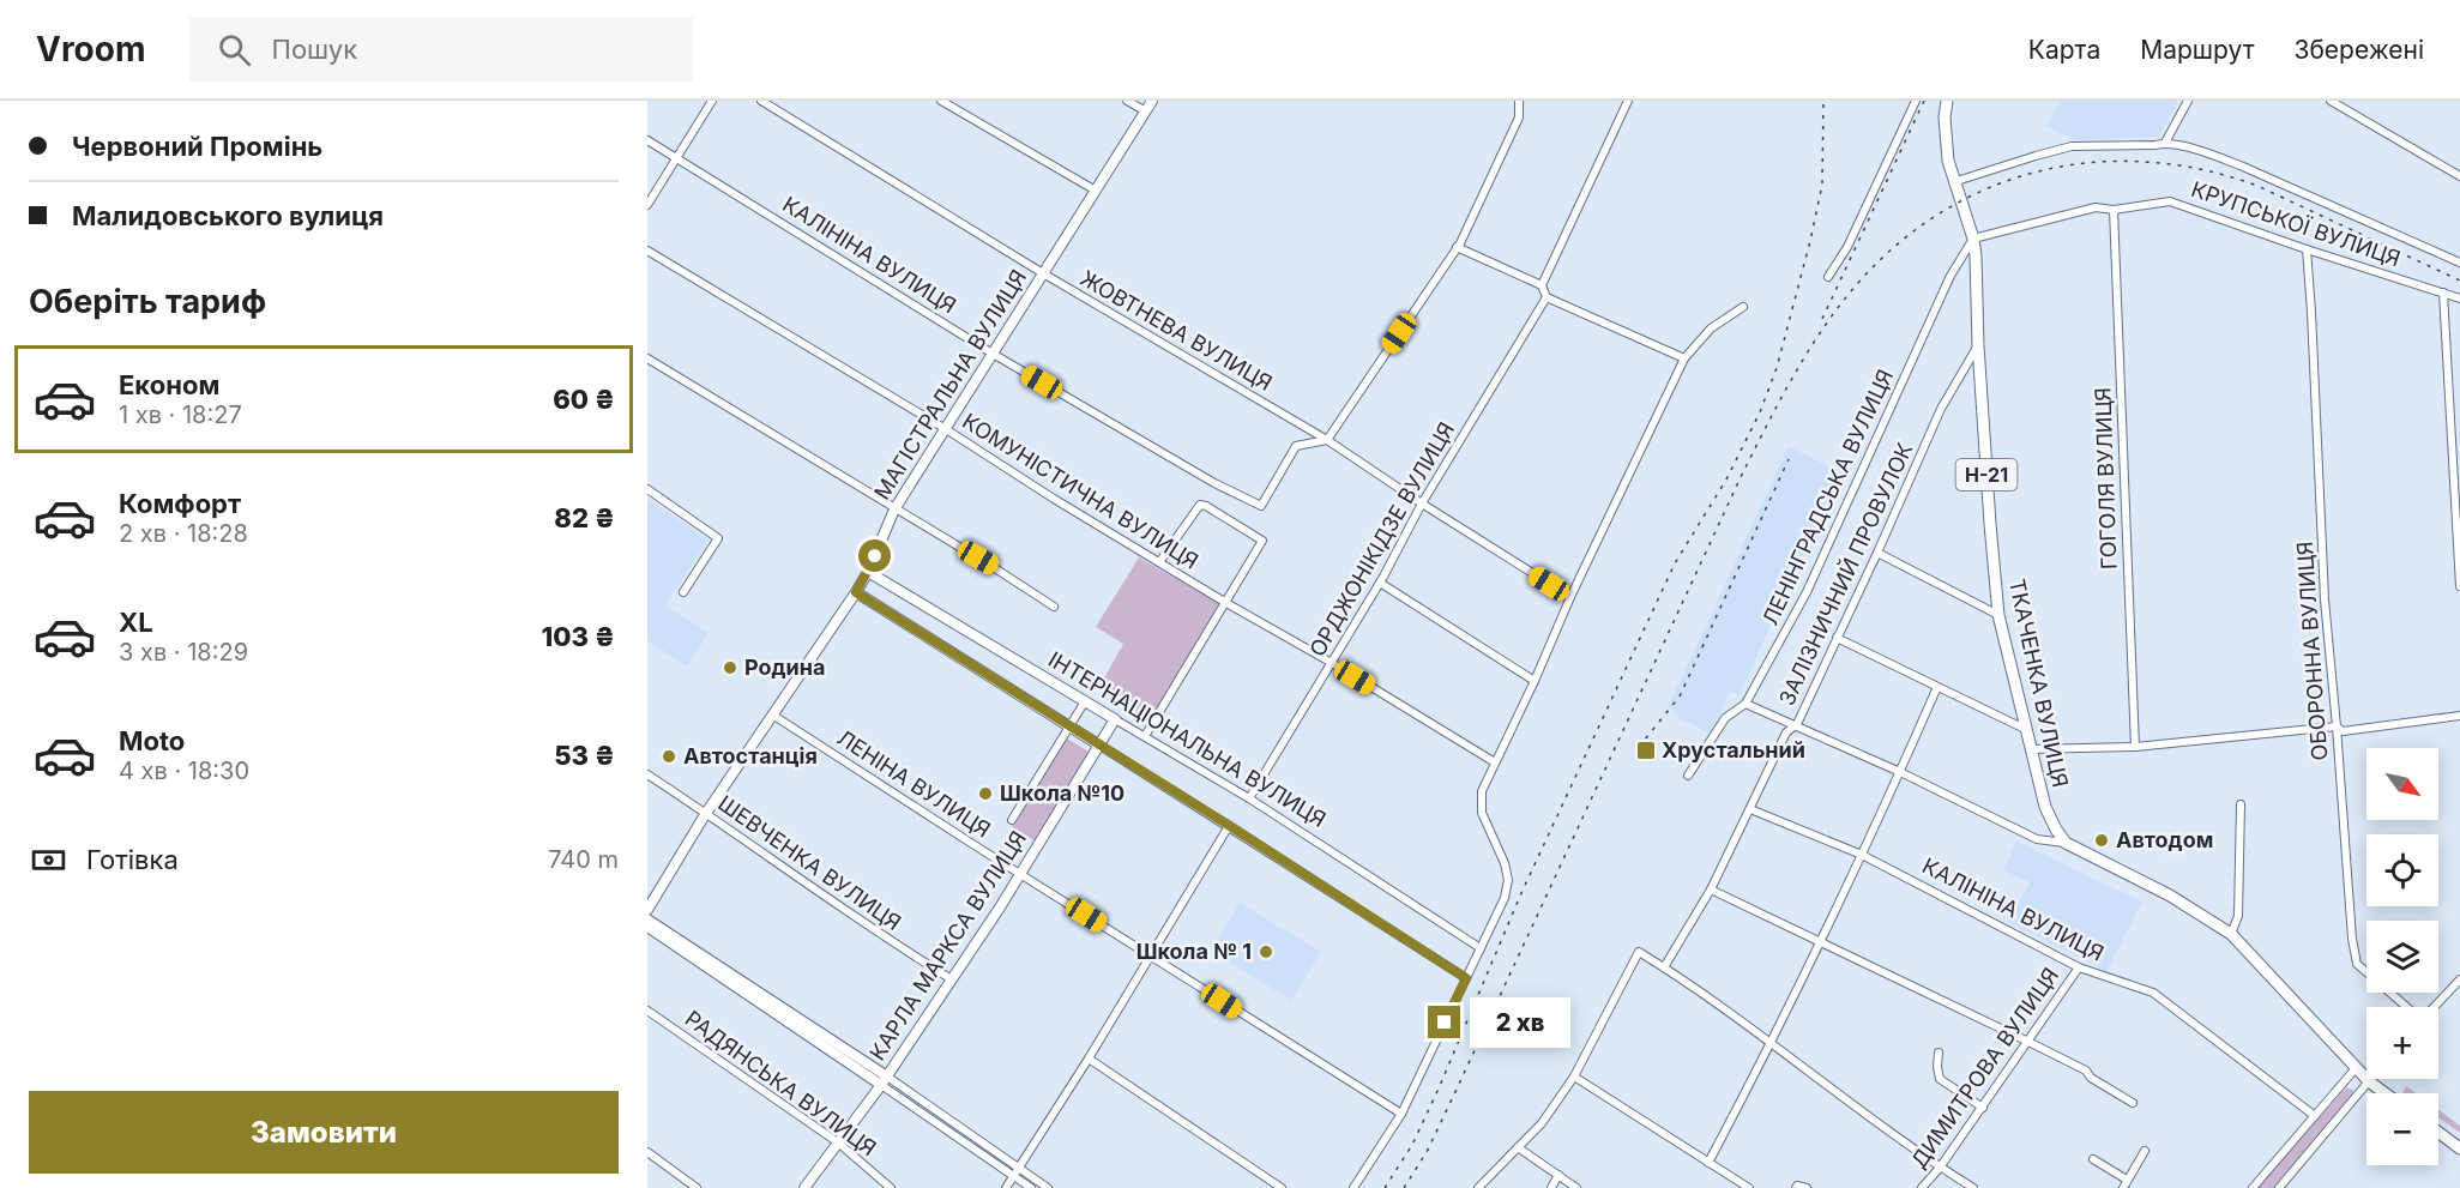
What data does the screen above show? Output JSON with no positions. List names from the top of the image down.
{
  "streets": {
    "main road": ["Н-21", "ТКАЧЕНКА ВУЛИЦЯ"],
    "street": [
      "КРУПСЬКОЇ ВУЛИЦЯ",
      "КАЛІНІНА ВУЛИЦЯ",
      "ЖОВТНЕВА ВУЛИЦЯ",
      "МАГІСТРАЛЬНА ВУЛИЦЯ",
      "ГОГОЛЯ ВУЛИЦЯ",
      "КОМУНІСТИЧНА ВУЛИЦЯ",
      "ЛЕНІНГРАДСЬКА ВУЛИЦЯ",
      "ОРДЖОНІКІДЗЕ ВУЛИЦЯ",
      "ЗАЛІЗНИЧНИЙ ПРОВУЛОК",
      "ОБОРОННА ВУЛИЦЯ",
      "ІНТЕРНАЦІОНАЛЬНА ВУЛИЦЯ",
      "ЛЕНІНА ВУЛИЦЯ",
      "ШЕВЧЕНКА ВУЛИЦЯ",
      "КАРЛА МАРКСА ВУЛИЦЯ",
      "ДИМИТРОВА ВУЛИЦЯ",
      "РАДЯНСЬКА ВУЛИЦЯ"
    ]
  },
  "crossings": [
    ["КРУПСЬКОЇ ВУЛИЦЯ", "ГОГОЛЯ ВУЛИЦЯ"],
    ["КРУПСЬКОЇ ВУЛИЦЯ", "ЛЕНІНГРАДСЬКА ВУЛИЦЯ"],
    ["КРУПСЬКОЇ ВУЛИЦЯ", "ОБОРОННА ВУЛИЦЯ"],
    ["КРУПСЬКОЇ ВУЛИЦЯ", "ТКАЧЕНКА ВУЛИЦЯ"],
    ["КАЛІНІНА ВУЛИЦЯ", "ЖОВТНЕВА ВУЛИЦЯ"],
    ["КАЛІНІНА ВУЛИЦЯ", "МАГІСТРАЛЬНА ВУЛИЦЯ"],
    ["КАЛІНІНА ВУЛИЦЯ", "ЗАЛІЗНИЧНИЙ ПРОВУЛОК"],
    ["КАЛІНІНА ВУЛИЦЯ", "ДИМИТРОВА ВУЛИЦЯ"],
    ["ЖОВТНЕВА ВУЛИЦЯ", "МАГІСТРАЛЬНА ВУЛИЦЯ"],
    ["ЖОВТНЕВА ВУЛИЦЯ", "ОРДЖОНІКІДЗЕ ВУЛИЦЯ"],
    ["МАГІСТРАЛЬНА ВУЛИЦЯ", "КОМУНІСТИЧНА ВУЛИЦЯ"],
    ["МАГІСТРАЛЬНА ВУЛИЦЯ", "ІНТЕРНАЦІОНАЛЬНА ВУЛИЦЯ"],
    ["МАГІСТРАЛЬНА ВУЛИЦЯ", "ЛЕНІНА ВУЛИЦЯ"],
    ["МАГІСТРАЛЬНА ВУЛИЦЯ", "ШЕВЧЕНКА ВУЛИЦЯ"],
    ["КОМУНІСТИЧНА ВУЛИЦЯ", "ОРДЖОНІКІДЗЕ ВУЛИЦЯ"],
    ["ЛЕНІНГРАДСЬКА ВУЛИЦЯ", "ТКАЧЕНКА ВУЛИЦЯ"],
    ["ОРДЖОНІКІДЗЕ ВУЛИЦЯ", "ІНТЕРНАЦІОНАЛЬНА ВУЛИЦЯ"],
    ["ЗАЛІЗНИЧНИЙ ПРОВУЛОК", "ТКАЧЕНКА ВУЛИЦЯ"],
    ["ІНТЕРНАЦІОНАЛЬНА ВУЛИЦЯ", "КАРЛА МАРКСА ВУЛИЦЯ"],
    ["ЛЕНІНА ВУЛИЦЯ", "КАРЛА МАРКСА ВУЛИЦЯ"],
    ["ШЕВЧЕНКА ВУЛИЦЯ", "КАРЛА МАРКСА ВУЛИЦЯ"],
    ["КАРЛА МАРКСА ВУЛИЦЯ", "РАДЯНСЬКА ВУЛИЦЯ"]
  ],
  "places": {
    "other": [
      "Родина",
      "Автостанція",
      "Школа №10",
      "Автодом",
      "Школа № 1"
    ],
    "transit": ["Хрустальний"]
  },
  "north": "bottom right",
  "page": {
    "header": "Vroom",
    "search": "Пошук",
    "nav": ["Карта", "Маршрут", "Збережені"],
    "banner": ["Червоний Промінь", "Малидовського вулиця"],
    "heading": "Оберіть тариф",
    "list": [
      {
        "name": "Економ",
        "note": "1 хв · 18:27",
        "value": "60 ₴"
      },
      {
        "name": "Комфорт",
        "note": "2 хв · 18:28",
        "value": "82 ₴"
      },
      {
        "name": "XL",
        "note": "3 хв · 18:29",
        "value": "103 ₴"
      },
      {
        "name": "Moto",
        "note": "4 хв · 18:30",
        "value": "53 ₴"
      }
    ],
    "map_buttons": ["+", "−"],
    "pay": ["Готівка", "740 m"],
    "bubble": "2 хв",
    "buttons": "Замовити"
  }
}
